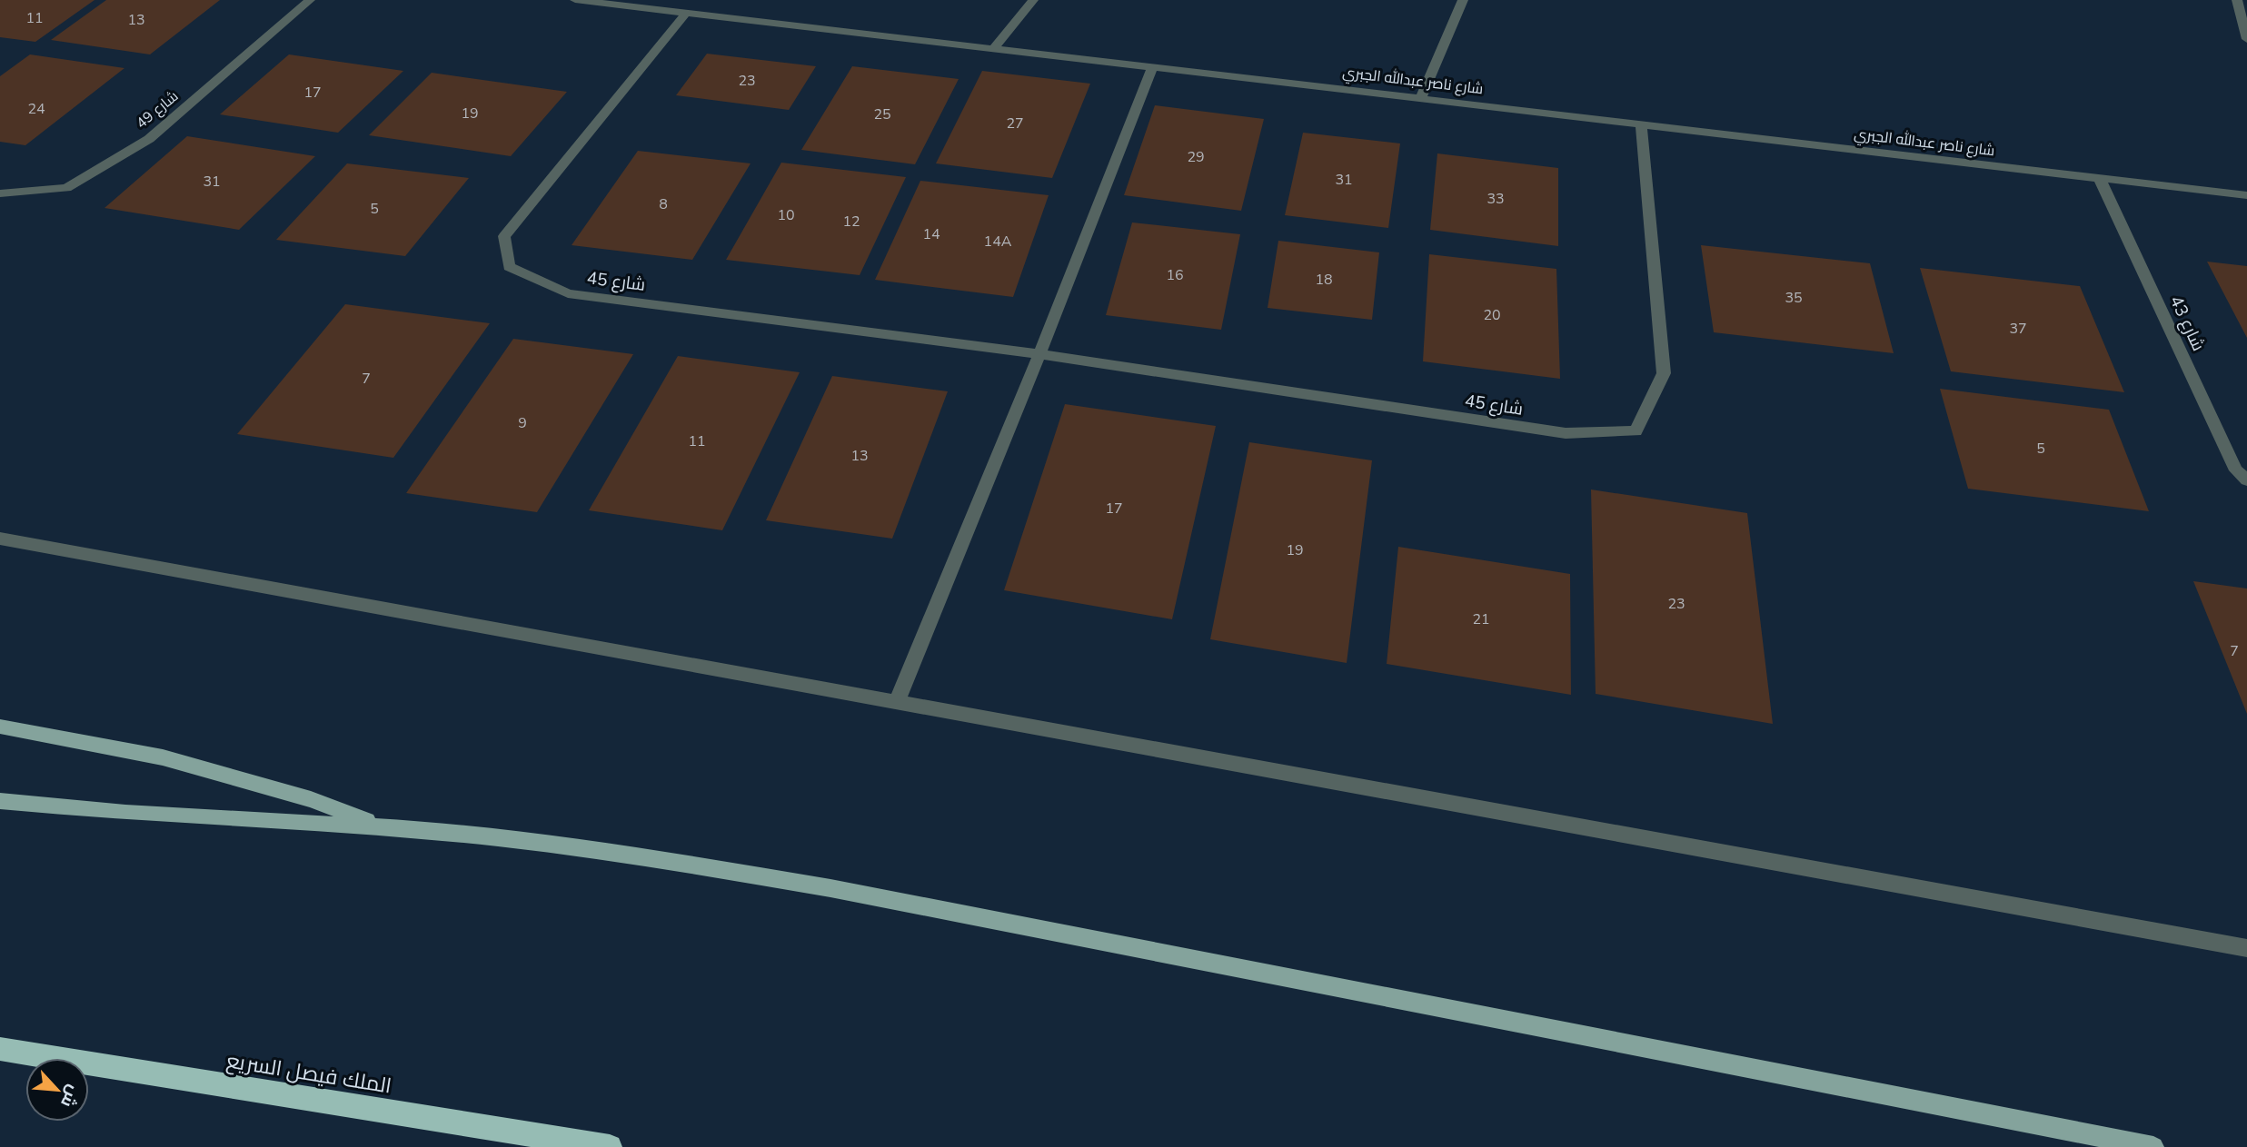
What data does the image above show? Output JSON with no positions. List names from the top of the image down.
{
  "streets": {
    "highway": ["الملك فيصل السريع"],
    "street": [
      "شارع ناصر عبدالله الجبري",
      "شارع 49",
      "شارع 45",
      "شارع 43"
    ]
  },
  "crossings": [
    ["شارع ناصر عبدالله الجبري", "شارع 45"],
    ["شارع ناصر عبدالله الجبري", "شارع 43"]
  ],
  "house_numbers": [
    "11",
    "13",
    "23",
    "17",
    "24",
    "19",
    "25",
    "27",
    "29",
    "31",
    "31",
    "33",
    "8",
    "5",
    "10",
    "12",
    "14",
    "14A",
    "16",
    "18",
    "35",
    "20",
    "37",
    "7",
    "9",
    "11",
    "5",
    "13",
    "17",
    "19",
    "23",
    "21",
    "7"
  ],
  "north": "bottom right"
}
